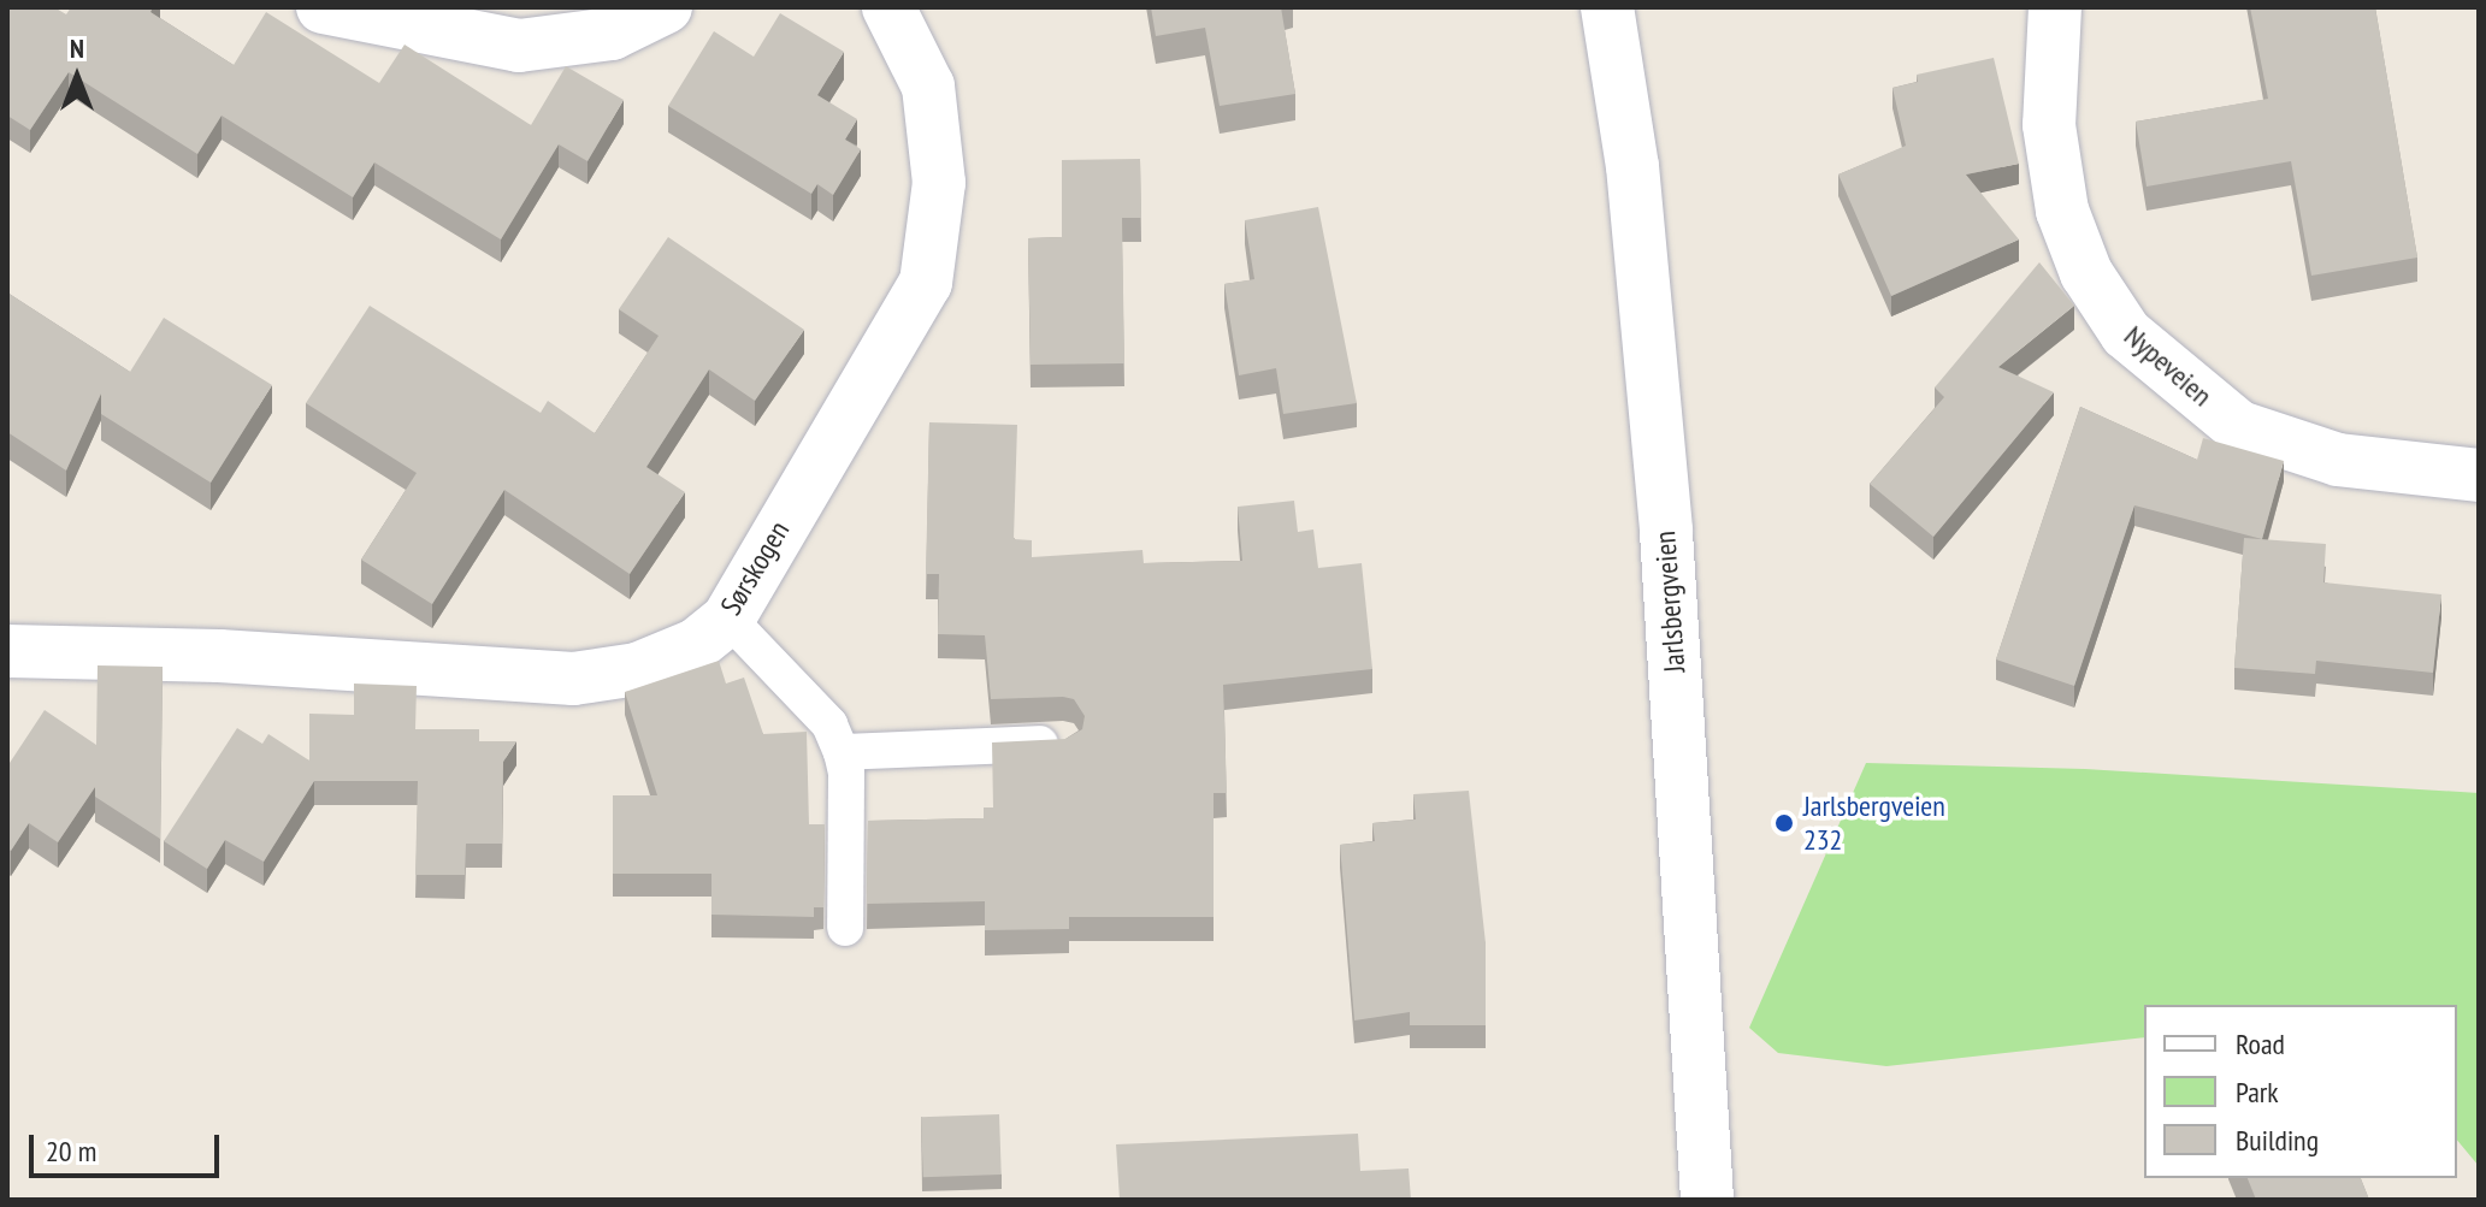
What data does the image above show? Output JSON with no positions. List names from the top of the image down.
{
  "streets": {
    "street": ["Nypeveien", "Sørskogen", "Jarlsbergveien"]
  },
  "places": ["Jarlsbergveien 232"],
  "legend": ["Road", "Park", "Building"],
  "scale_bar": "20 m",
  "north": "top"
}
